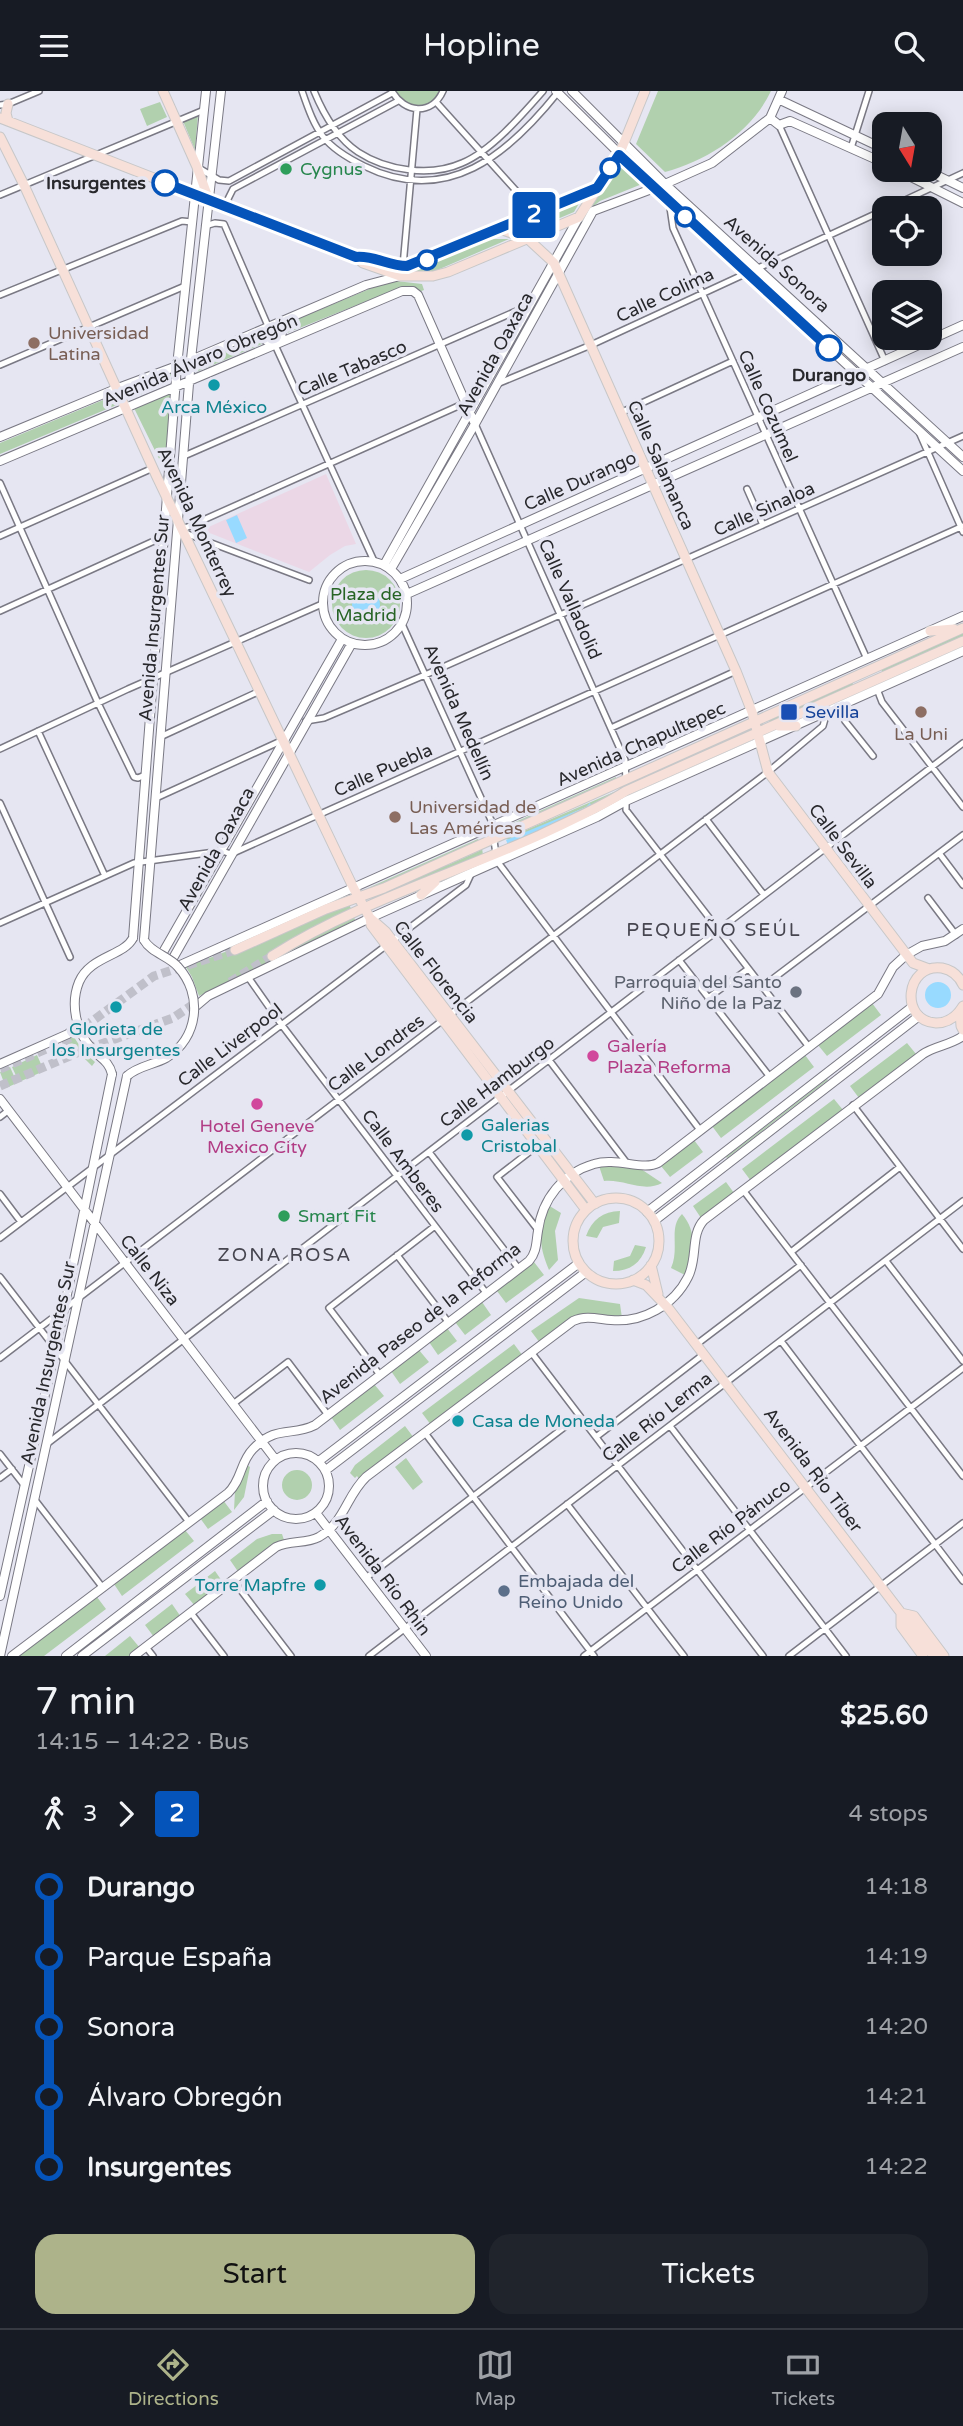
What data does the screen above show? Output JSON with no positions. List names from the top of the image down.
{
  "streets": {
    "main road": [
      "Avenida Sonora",
      "Avenida Oaxaca",
      "Avenida Álvaro Obregón",
      "Calle Salamanca",
      "Calle Durango",
      "Avenida Monterrey",
      "Calle Valladolid",
      "Avenida Insurgentes Sur",
      "Avenida Chapultepec",
      "Calle Sevilla",
      "Calle Florencia",
      "Calle Niza",
      "Avenida Paseo de la Reforma",
      "Avenida Río Tíber",
      "Avenida Río Rhin"
    ],
    "street": [
      "Calle Colima",
      "Calle Tabasco",
      "Calle Cozumel",
      "Calle Sinaloa",
      "Avenida Medellín",
      "Calle Puebla",
      "Calle Liverpool",
      "Calle Londres",
      "Calle Hamburgo",
      "Calle Amberes",
      "Calle Río Lerma",
      "Calle Río Pánuco"
    ]
  },
  "crossings": [
    ["Avenida Sonora", "Calle Colima"],
    ["Avenida Sonora", "Avenida Oaxaca"],
    ["Avenida Sonora", "Calle Cozumel"],
    ["Avenida Sonora", "Calle Durango"],
    ["Avenida Sonora", "Calle Sinaloa"],
    ["Calle Colima", "Avenida Oaxaca"],
    ["Calle Colima", "Calle Cozumel"],
    ["Calle Colima", "Calle Salamanca"],
    ["Avenida Oaxaca", "Avenida Álvaro Obregón"],
    ["Avenida Oaxaca", "Calle Tabasco"],
    ["Avenida Oaxaca", "Calle Salamanca"],
    ["Avenida Oaxaca", "Calle Durango"],
    ["Avenida Oaxaca", "Calle Sinaloa"],
    ["Avenida Oaxaca", "Avenida Monterrey"],
    ["Avenida Oaxaca", "Calle Valladolid"],
    ["Avenida Oaxaca", "Avenida Insurgentes Sur"],
    ["Avenida Oaxaca", "Avenida Medellín"],
    ["Avenida Oaxaca", "Avenida Chapultepec"],
    ["Avenida Oaxaca", "Calle Puebla"],
    ["Avenida Álvaro Obregón", "Calle Salamanca"],
    ["Avenida Álvaro Obregón", "Avenida Monterrey"],
    ["Avenida Álvaro Obregón", "Calle Valladolid"],
    ["Avenida Álvaro Obregón", "Avenida Insurgentes Sur"],
    ["Calle Tabasco", "Calle Valladolid"],
    ["Calle Tabasco", "Avenida Insurgentes Sur"],
    ["Calle Cozumel", "Calle Durango"],
    ["Calle Cozumel", "Calle Sinaloa"],
    ["Calle Cozumel", "Avenida Chapultepec"],
    ["Calle Cozumel", "Calle Puebla"],
    ["Calle Salamanca", "Calle Durango"],
    ["Calle Salamanca", "Calle Sinaloa"],
    ["Calle Salamanca", "Avenida Chapultepec"],
    ["Calle Salamanca", "Calle Puebla"],
    ["Calle Salamanca", "Calle Sevilla"],
    ["Calle Durango", "Calle Valladolid"],
    ["Calle Durango", "Avenida Medellín"],
    ["Calle Sinaloa", "Calle Valladolid"],
    ["Calle Sinaloa", "Avenida Medellín"],
    ["Avenida Monterrey", "Avenida Insurgentes Sur"],
    ["Avenida Monterrey", "Avenida Chapultepec"],
    ["Avenida Monterrey", "Calle Puebla"],
    ["Avenida Monterrey", "Calle Florencia"],
    ["Calle Valladolid", "Avenida Chapultepec"],
    ["Calle Valladolid", "Calle Puebla"],
    ["Avenida Insurgentes Sur", "Avenida Chapultepec"],
    ["Avenida Insurgentes Sur", "Calle Liverpool"],
    ["Avenida Insurgentes Sur", "Calle Londres"],
    ["Avenida Insurgentes Sur", "Calle Hamburgo"],
    ["Avenida Insurgentes Sur", "Calle Niza"],
    ["Avenida Medellín", "Avenida Chapultepec"],
    ["Avenida Medellín", "Calle Puebla"],
    ["Avenida Chapultepec", "Calle Sevilla"],
    ["Avenida Chapultepec", "Calle Florencia"],
    ["Avenida Chapultepec", "Calle Liverpool"],
    ["Avenida Chapultepec", "Calle Londres"],
    ["Avenida Chapultepec", "Calle Amberes"],
    ["Calle Sevilla", "Calle Londres"],
    ["Calle Sevilla", "Calle Hamburgo"],
    ["Calle Sevilla", "Avenida Paseo de la Reforma"],
    ["Calle Florencia", "Calle Liverpool"],
    ["Calle Florencia", "Calle Londres"],
    ["Calle Florencia", "Calle Hamburgo"],
    ["Calle Florencia", "Avenida Paseo de la Reforma"],
    ["Calle Florencia", "Avenida Río Tíber"],
    ["Calle Liverpool", "Calle Amberes"],
    ["Calle Liverpool", "Calle Niza"],
    ["Calle Londres", "Calle Amberes"],
    ["Calle Londres", "Calle Niza"],
    ["Calle Hamburgo", "Calle Amberes"],
    ["Calle Hamburgo", "Calle Niza"],
    ["Calle Amberes", "Avenida Paseo de la Reforma"],
    ["Calle Niza", "Avenida Paseo de la Reforma"],
    ["Calle Niza", "Avenida Río Rhin"],
    ["Calle Río Lerma", "Avenida Río Tíber"],
    ["Calle Río Lerma", "Avenida Río Rhin"],
    ["Avenida Río Tíber", "Calle Río Pánuco"]
  ],
  "districts": ["PEQUEÑO SEÚL", "ZONA ROSA"],
  "parks": ["Plaza de Madrid"],
  "places": {
    "other": [
      "Cygnus",
      "Insurgentes",
      "Universidad Latina",
      "Durango",
      "Arca México",
      "La Uni",
      "Universidad de Las Américas",
      "Parroquia del Santo Niño de la Paz",
      "Glorieta de los Insurgentes",
      "Galería Plaza Reforma",
      "Hotel Geneve Mexico City",
      "Galerias Cristobal",
      "Smart Fit",
      "Casa de Moneda",
      "Torre Mapfre",
      "Embajada del Reino Unido"
    ],
    "transit": ["Sevilla"]
  },
  "lines": ["bus line 2"],
  "north": "bottom",
  "page": {
    "header": "Hopline",
    "on_map": "2",
    "heading": ["7 min", "14:15 – 14:22 · Bus", "$25.60"],
    "legs": ["3", "2", "4 stops"],
    "list": [
      {
        "name": "Durango",
        "value": "14:18"
      },
      {
        "name": "Parque España",
        "value": "14:19"
      },
      {
        "name": "Sonora",
        "value": "14:20"
      },
      {
        "name": "Álvaro Obregón",
        "value": "14:21"
      },
      {
        "name": "Insurgentes",
        "value": "14:22"
      }
    ],
    "buttons": ["Start", "Tickets"],
    "tabs": ["Directions", "Map", "Tickets"]
  }
}
